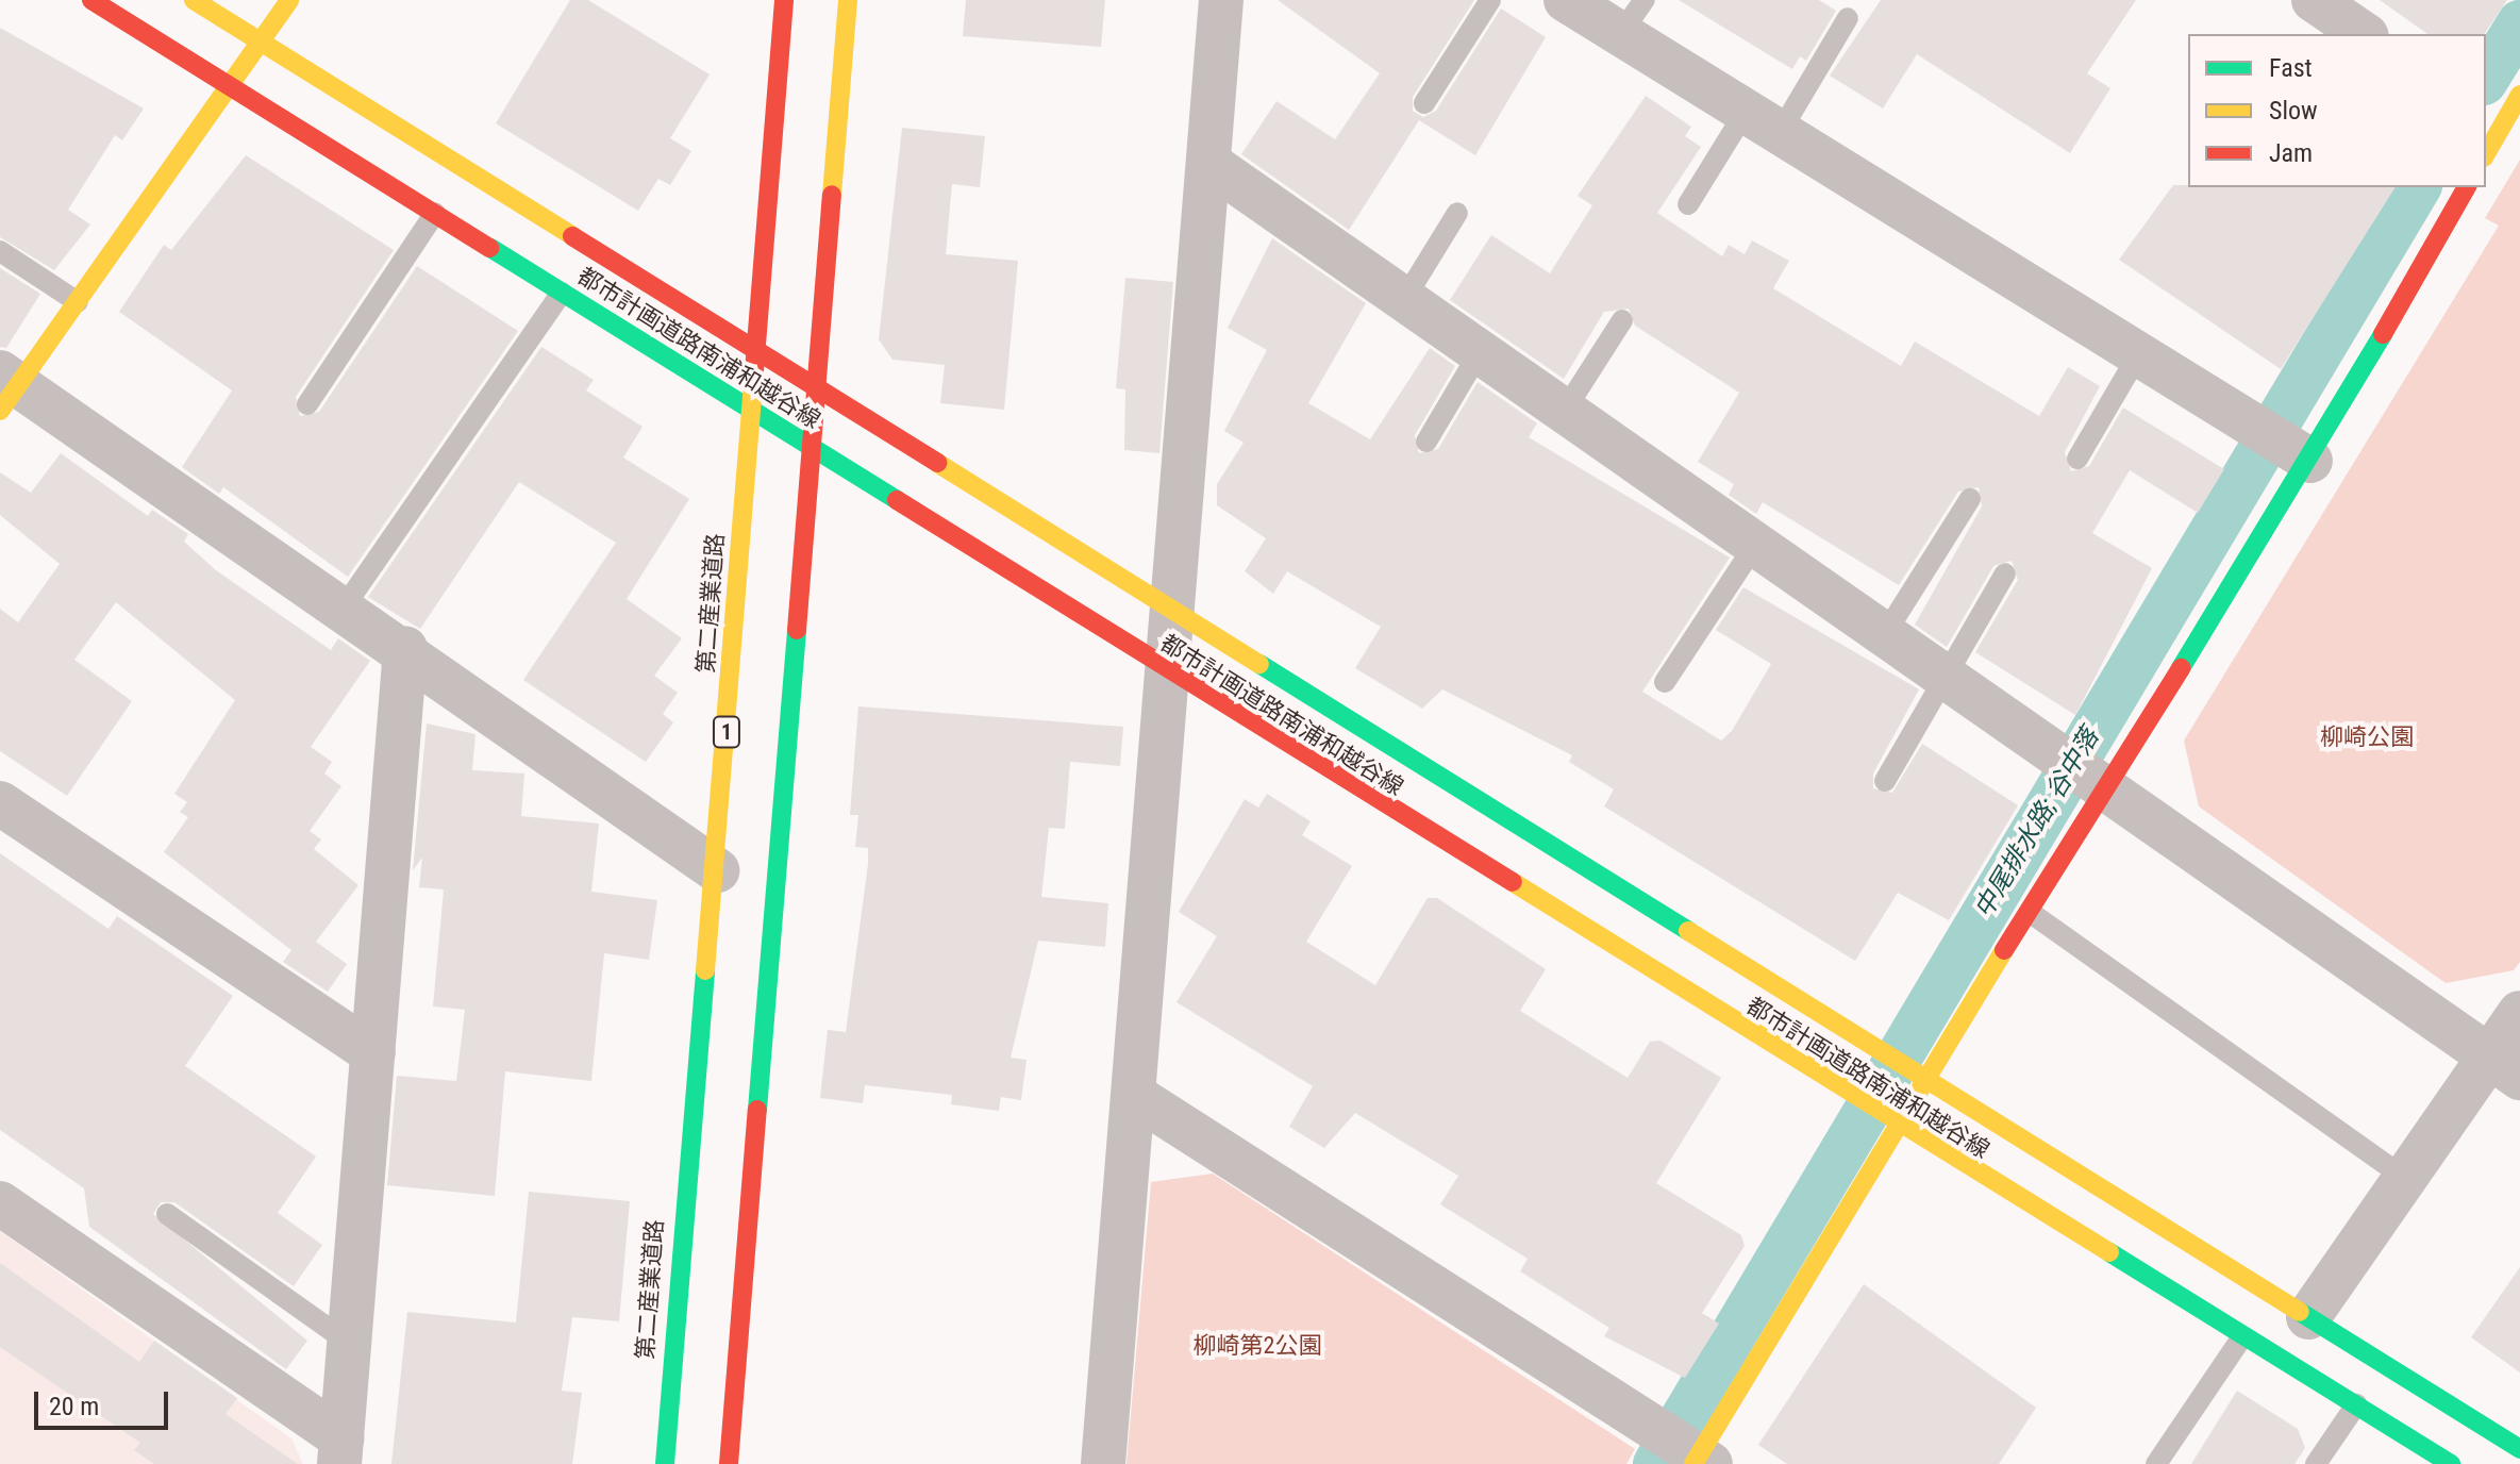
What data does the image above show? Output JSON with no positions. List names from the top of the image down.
{
  "streets": {
    "street": ["都市計画道路南浦和越谷線", "第二産業道路", "1"]
  },
  "crossings": [
    ["都市計画道路南浦和越谷線", "第二産業道路"]
  ],
  "water": ["中尾排水路; 谷中落"],
  "parks": ["柳崎公園", "柳崎第2公園"],
  "legend": ["Fast", "Slow", "Jam"],
  "scale_bar": "20 m"
}
